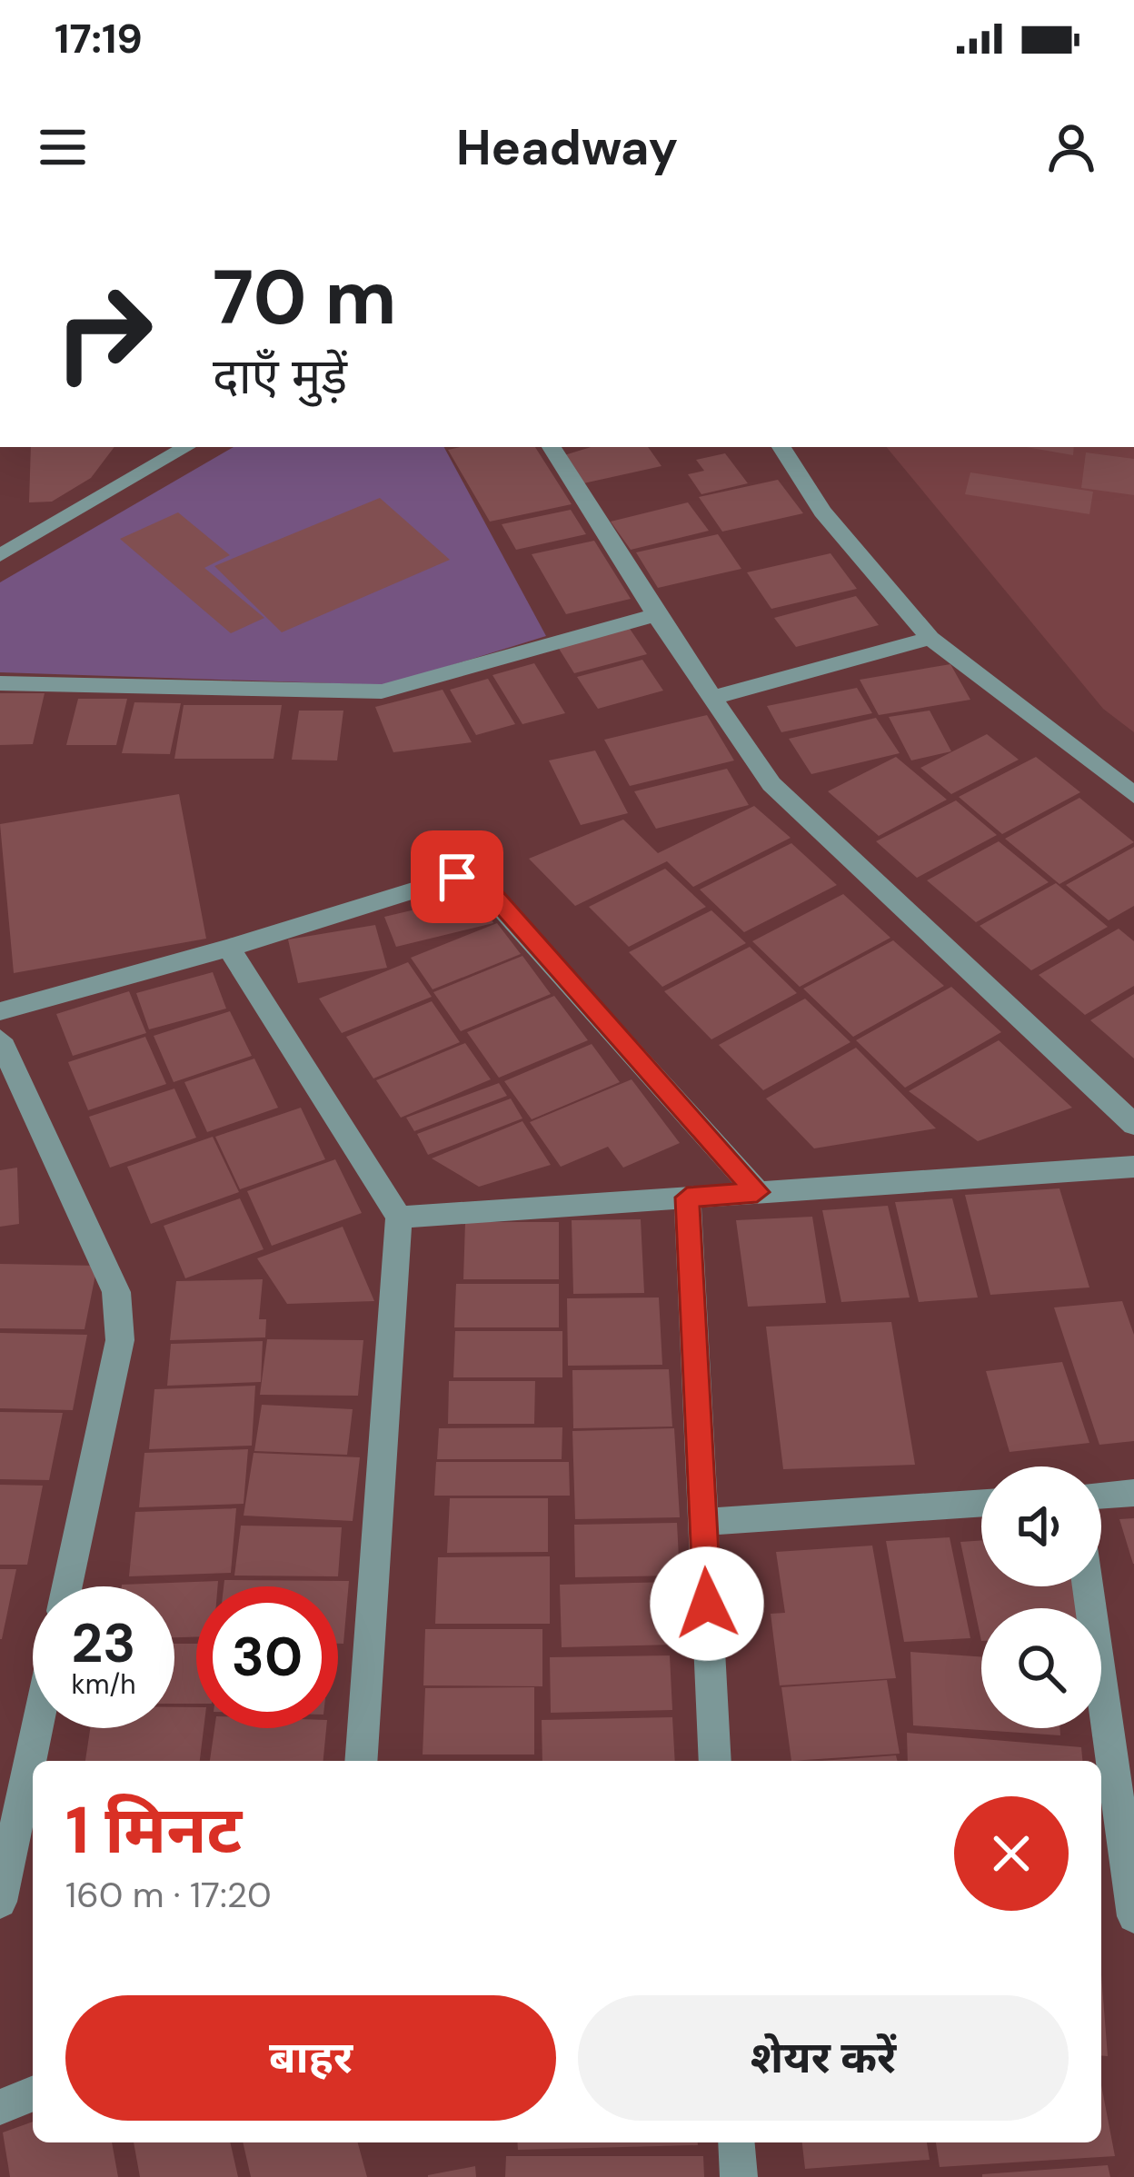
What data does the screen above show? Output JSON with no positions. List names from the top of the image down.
{
  "page": {
    "status": "17:19",
    "header": "Headway",
    "turn": ["70 m", "दाएँ मुड़ें"],
    "speed": "23 km/h",
    "limit": "30",
    "heading": ["1 मिनट", "160 m · 17:20"],
    "buttons": ["बाहर", "शेयर करें"]
  }
}
